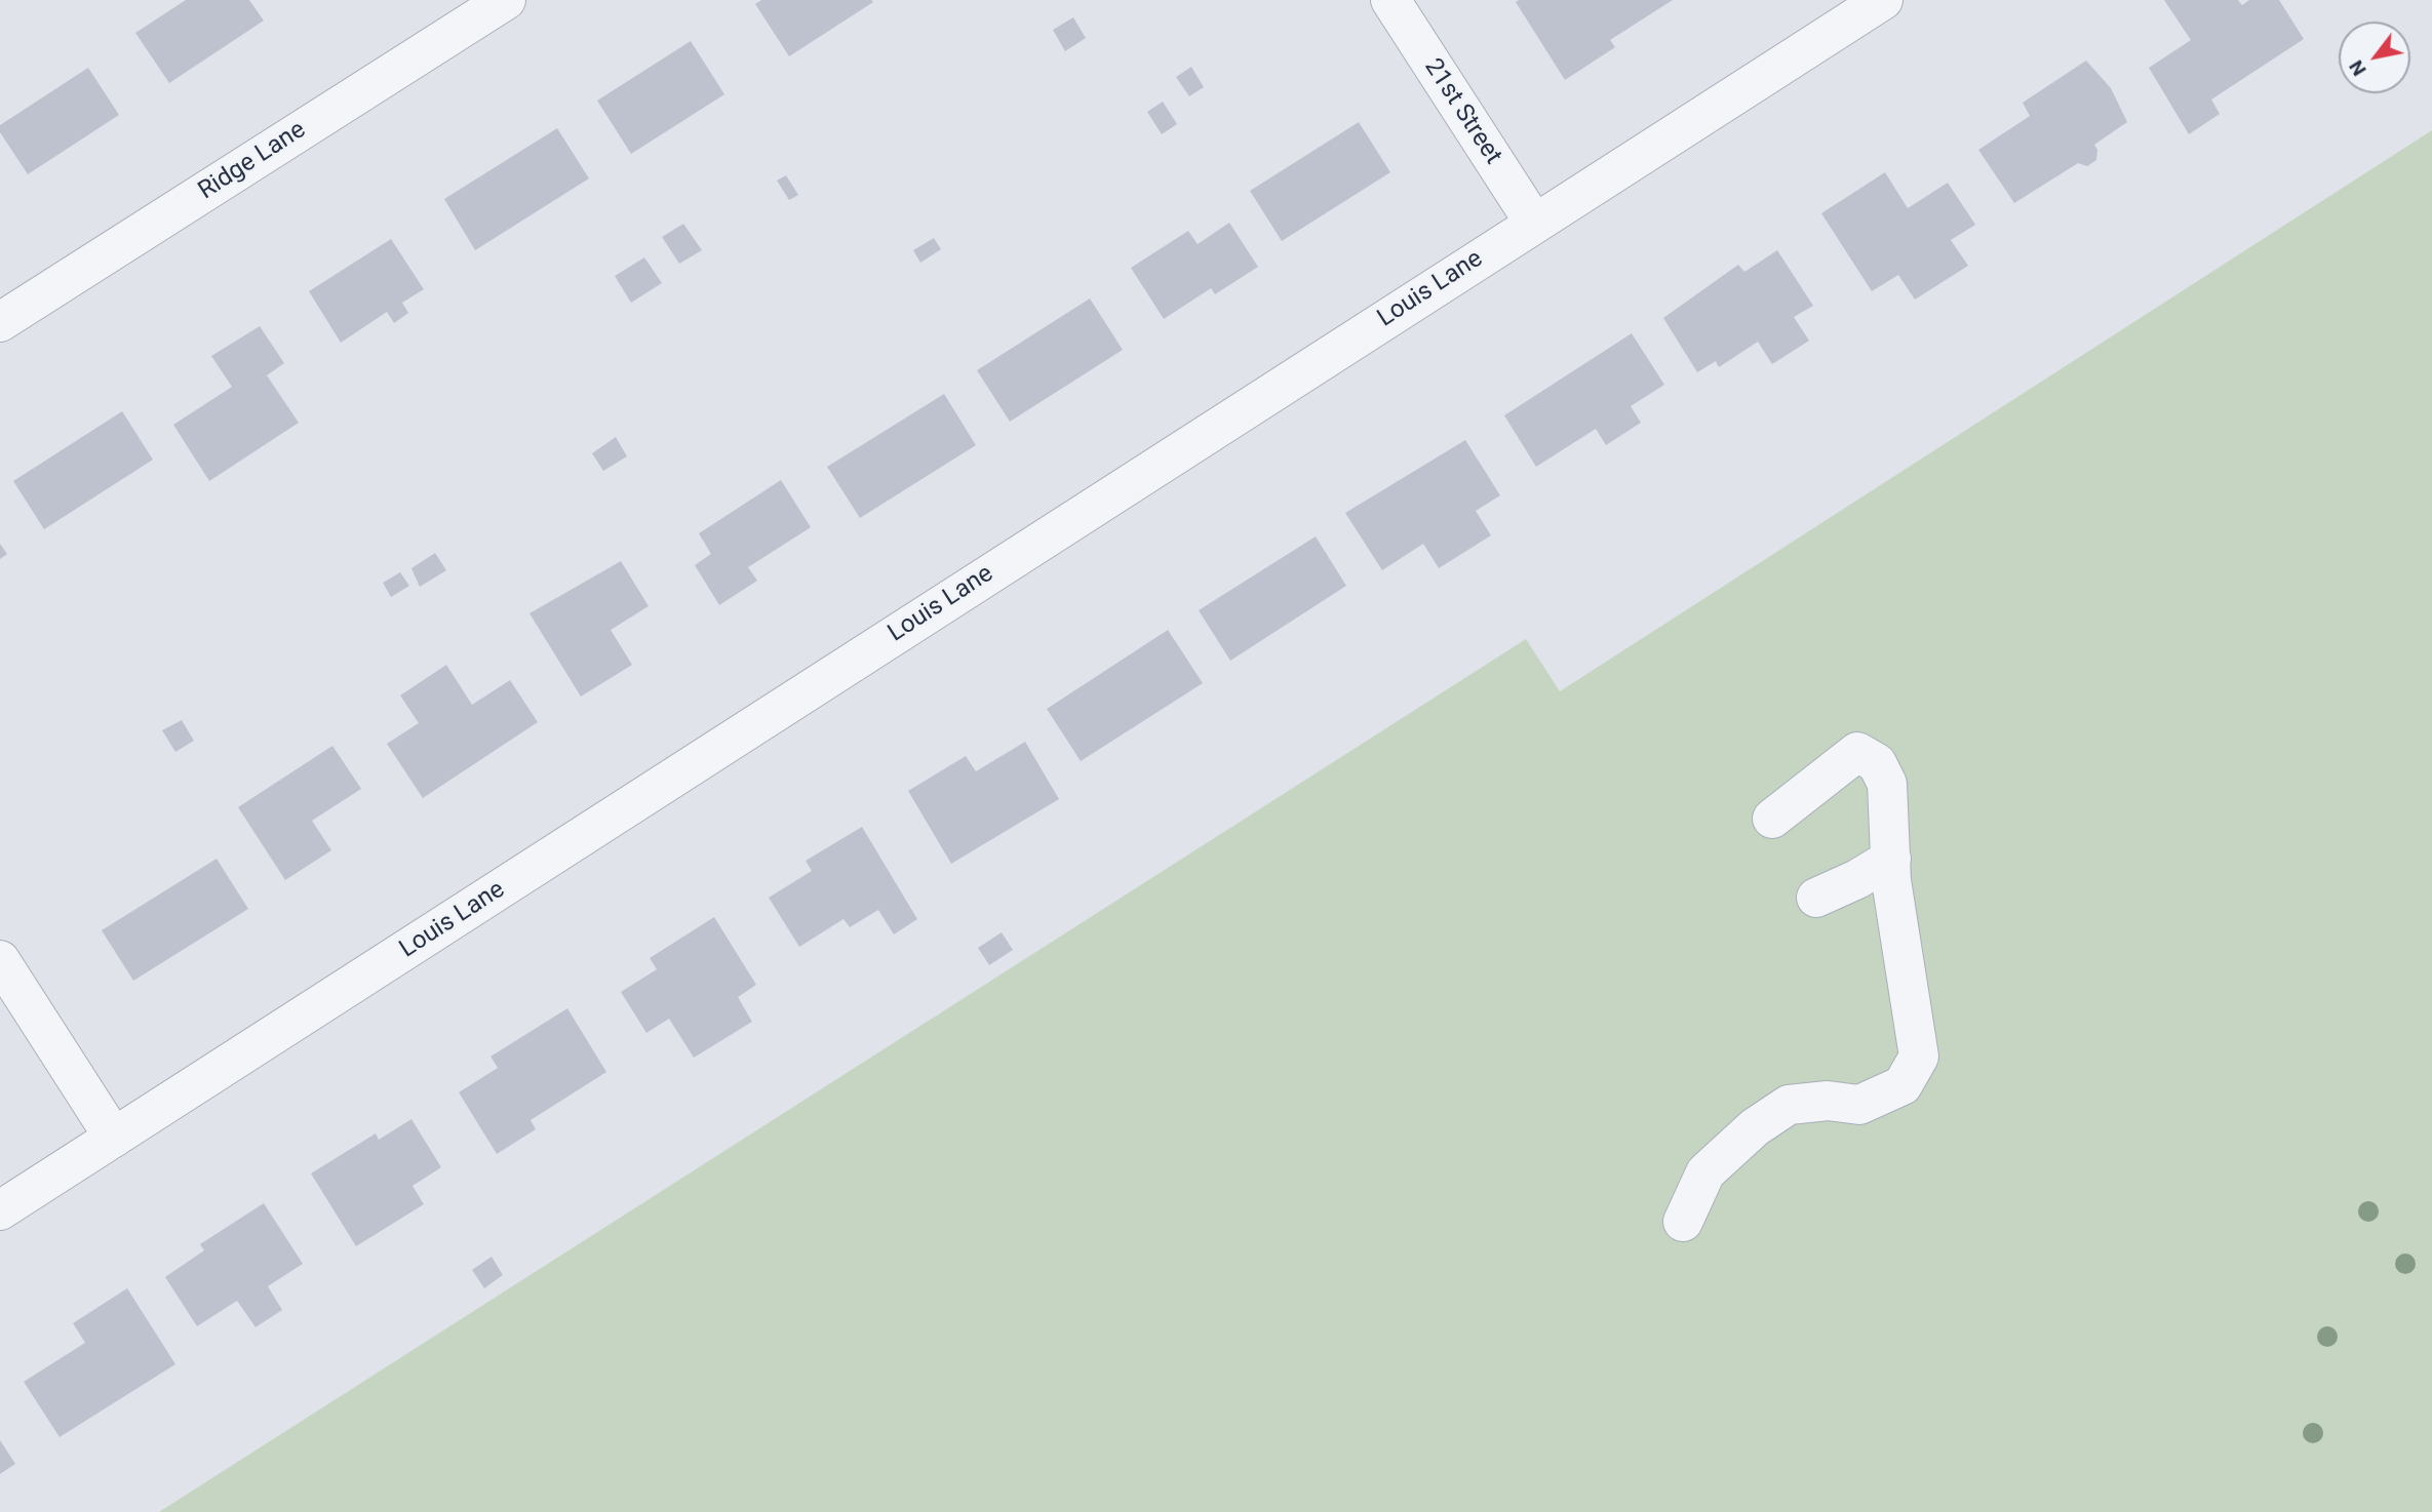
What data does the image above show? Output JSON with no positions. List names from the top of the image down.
{
  "streets": {
    "street": ["21st Street", "Ridge Lane", "Louis Lane"]
  },
  "crossings": [
    ["21st Street", "Louis Lane"]
  ],
  "north": "bottom left"
}
